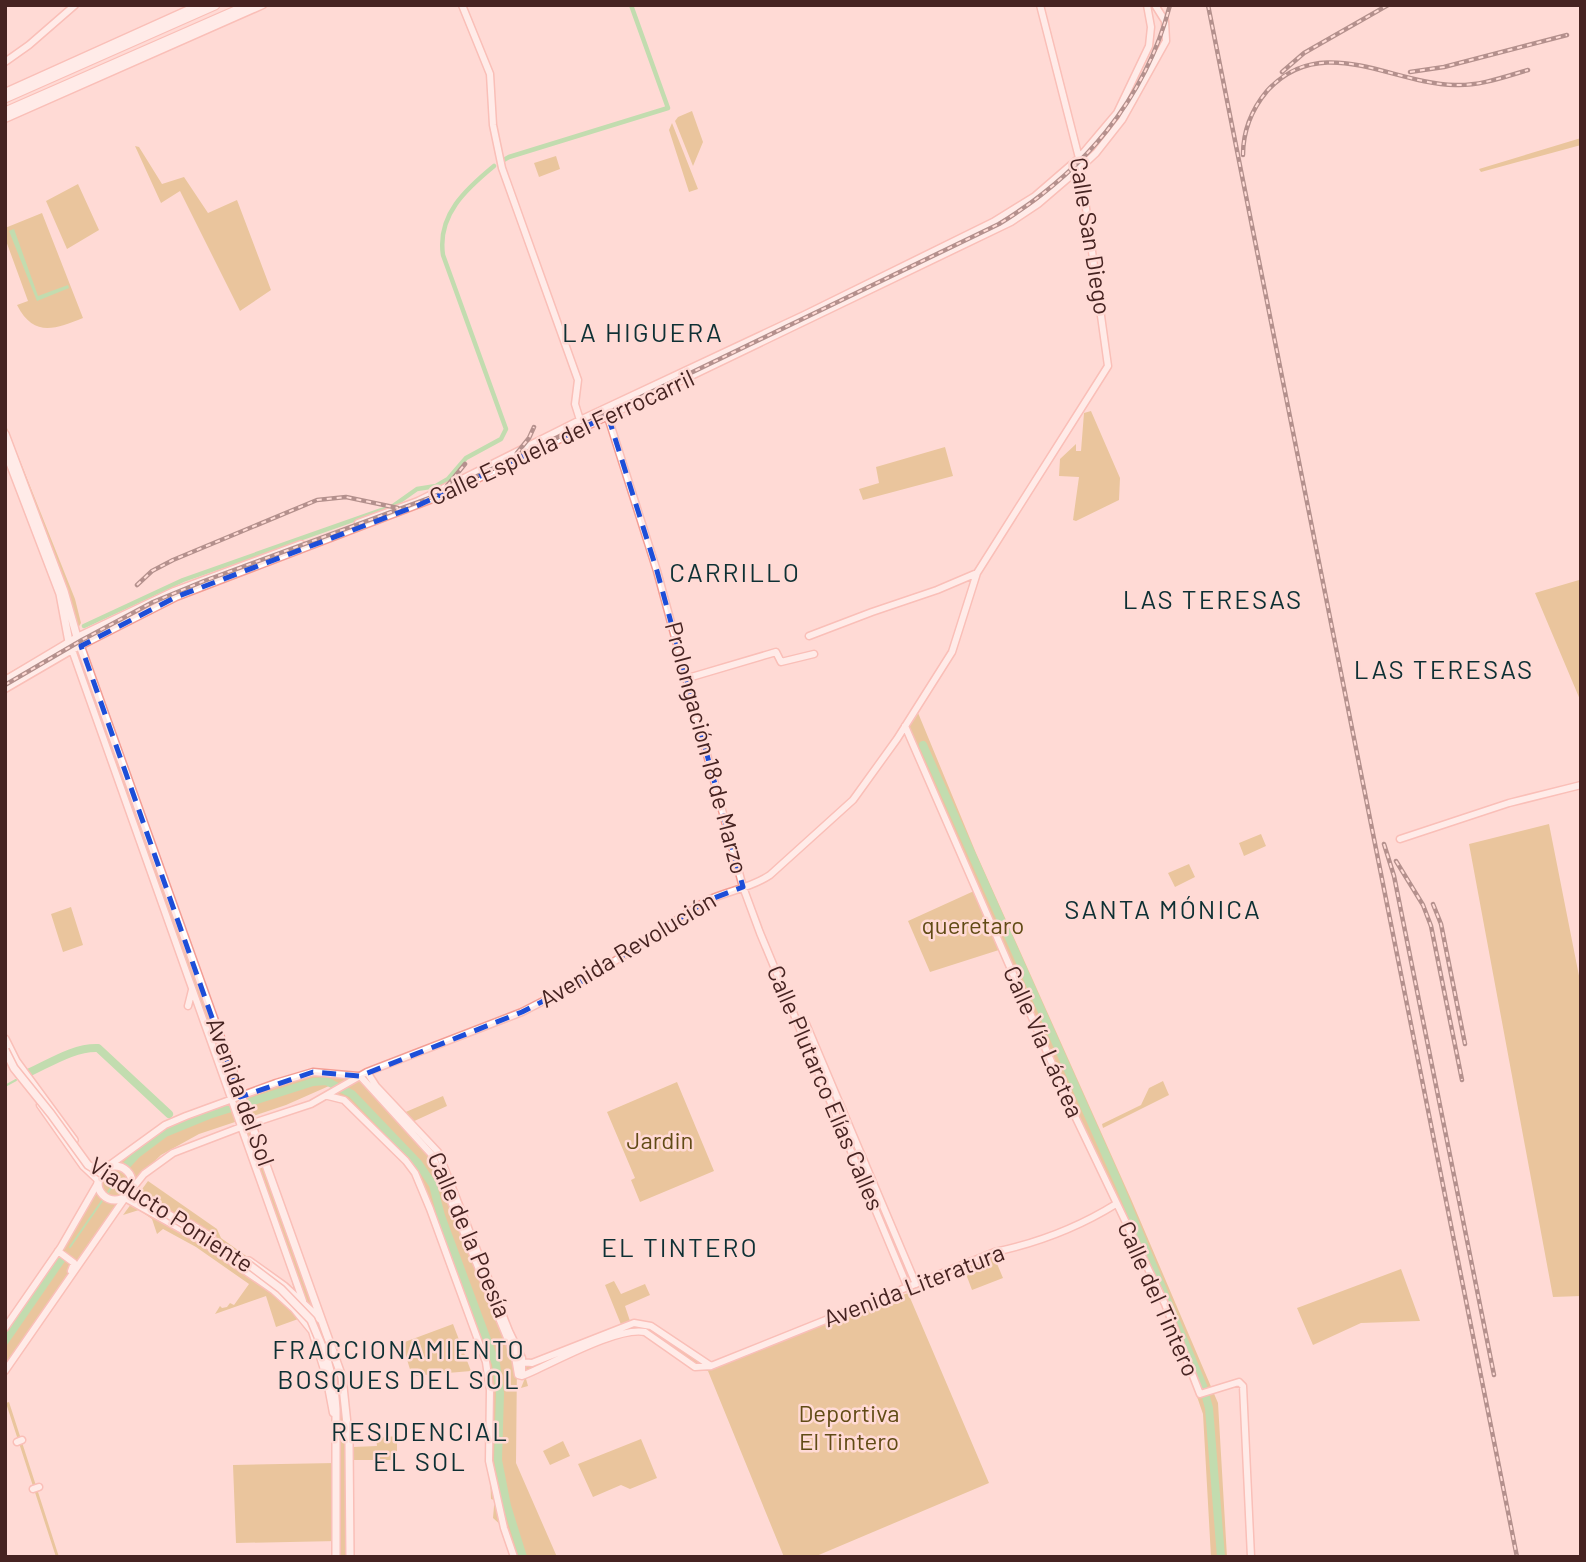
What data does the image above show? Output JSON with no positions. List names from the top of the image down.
{
  "streets": {
    "main road": ["Avenida del Sol", "Viaducto Poniente"],
    "street": [
      "Calle San Diego",
      "Calle Espuela del Ferrocarril",
      "Prolongación 18 de Marzo",
      "Avenida Revolución",
      "Calle Vía Láctea",
      "Calle Plutarco Elías Calles",
      "Calle de la Poesía",
      "Avenida Literatura",
      "Calle del Tintero"
    ]
  },
  "crossings": [
    ["Calle San Diego", "Calle Espuela del Ferrocarril"],
    ["Calle San Diego", "Avenida Revolución"],
    ["Calle Espuela del Ferrocarril", "Prolongación 18 de Marzo"],
    ["Calle Espuela del Ferrocarril", "Avenida del Sol"],
    ["Prolongación 18 de Marzo", "Avenida Revolución"],
    ["Prolongación 18 de Marzo", "Calle Plutarco Elías Calles"],
    ["Avenida Revolución", "Calle Vía Láctea"],
    ["Avenida Revolución", "Calle Plutarco Elías Calles"],
    ["Avenida Revolución", "Avenida del Sol"],
    ["Avenida Revolución", "Calle de la Poesía"],
    ["Calle Vía Láctea", "Avenida Literatura"],
    ["Calle Vía Láctea", "Calle del Tintero"],
    ["Calle Plutarco Elías Calles", "Avenida Literatura"],
    ["Calle de la Poesía", "Avenida Literatura"],
    ["Avenida Literatura", "Calle del Tintero"]
  ],
  "districts": [
    "LA HIGUERA",
    "CARRILLO",
    "LAS TERESAS",
    "LAS TERESAS",
    "SANTA MÓNICA",
    "EL TINTERO",
    "FRACCIONAMIENTO BOSQUES DEL SOL",
    "RESIDENCIAL EL SOL"
  ],
  "parks": ["queretaro", "Jardin", "Deportiva El Tintero"]
}
